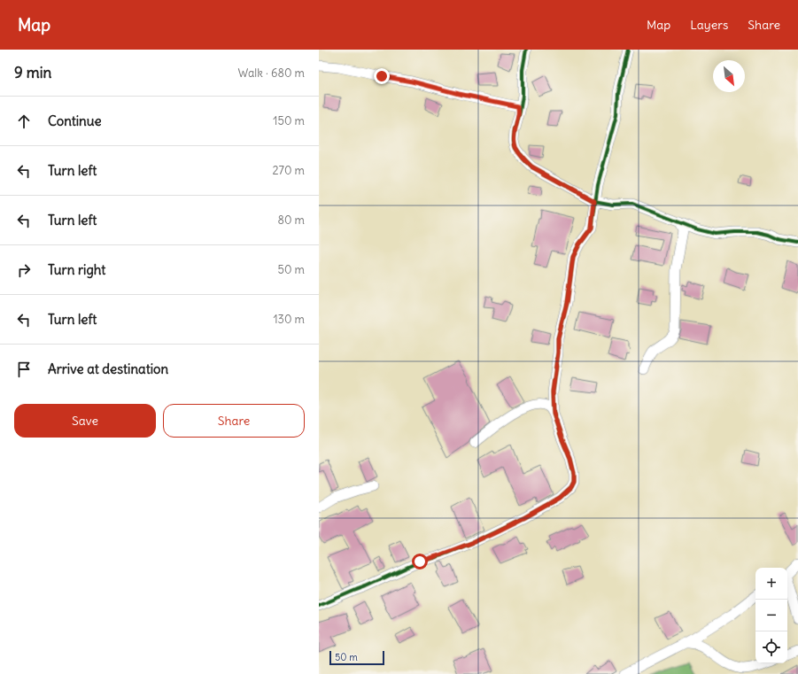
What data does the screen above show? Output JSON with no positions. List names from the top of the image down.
{
  "scale_bar": "50 m",
  "north": "bottom right",
  "page": {
    "header": "Map",
    "nav": ["Map", "Layers", "Share"],
    "heading": ["9 min", "Walk · 680 m"],
    "list": [
      ["Continue", "150 m"],
      ["Turn left", "270 m"],
      ["Turn left", "80 m"],
      ["Turn right", "50 m"],
      ["Turn left", "130 m"],
      "Arrive at destination"
    ],
    "buttons": ["Save", "Share"],
    "map_buttons": ["+", "−"],
    "scale": "50 m"
  }
}
